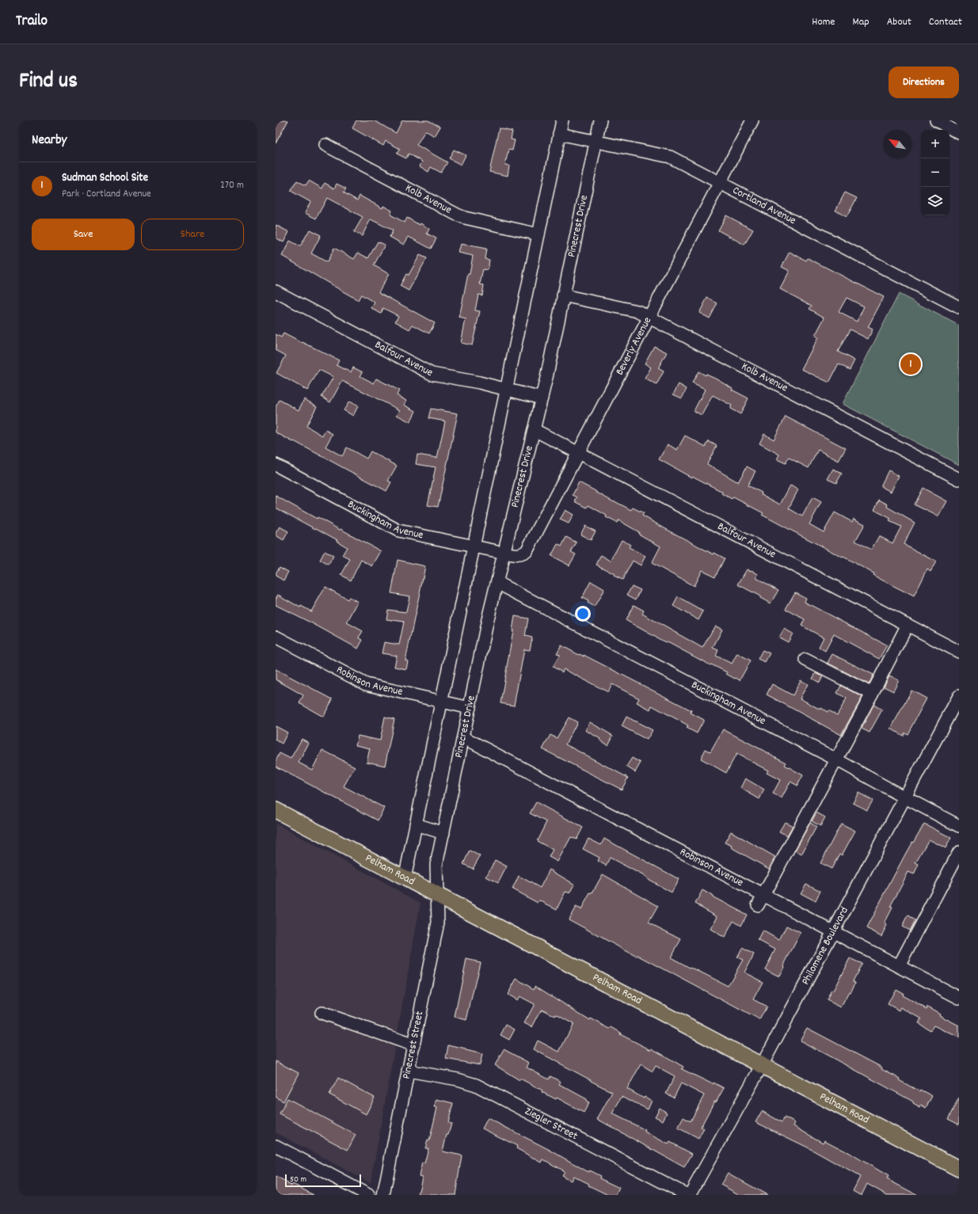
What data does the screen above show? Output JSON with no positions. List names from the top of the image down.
{
  "streets": {
    "main road": ["Pelham Road"],
    "street": [
      "Kolb Avenue",
      "Cortland Avenue",
      "Pinecrest Drive",
      "Beverly Avenue",
      "Balfour Avenue",
      "Buckingham Avenue",
      "Robinson Avenue",
      "Philomene Boulevard",
      "Pinecrest Street",
      "Ziegler Street"
    ]
  },
  "crossings": [
    ["Kolb Avenue", "Pinecrest Drive"],
    ["Kolb Avenue", "Beverly Avenue"],
    ["Cortland Avenue", "Pinecrest Drive"],
    ["Cortland Avenue", "Beverly Avenue"],
    ["Pinecrest Drive", "Beverly Avenue"],
    ["Pinecrest Drive", "Balfour Avenue"],
    ["Pinecrest Drive", "Buckingham Avenue"],
    ["Pinecrest Drive", "Robinson Avenue"],
    ["Pinecrest Drive", "Pelham Road"],
    ["Pinecrest Drive", "Pinecrest Street"],
    ["Beverly Avenue", "Balfour Avenue"],
    ["Beverly Avenue", "Buckingham Avenue"],
    ["Buckingham Avenue", "Philomene Boulevard"],
    ["Robinson Avenue", "Philomene Boulevard"],
    ["Pelham Road", "Philomene Boulevard"],
    ["Pelham Road", "Pinecrest Street"],
    ["Pinecrest Street", "Ziegler Street"]
  ],
  "scale_bar": "50 m",
  "north": "top left",
  "page": {
    "header": "Trailo",
    "nav": [
      "Home",
      "Map",
      "About",
      "Contact"
    ],
    "title": "Find us",
    "buttons": [
      "Directions",
      ["Save", "Share"]
    ],
    "heading": "Nearby",
    "map_buttons": ["+", "−"],
    "list": [
      {
        "mark": "1",
        "name": "Sudman School Site",
        "note": "Park · Cortland Avenue",
        "value": "270 m"
      }
    ],
    "pins": "1",
    "scale": "50 m"
  }
}
